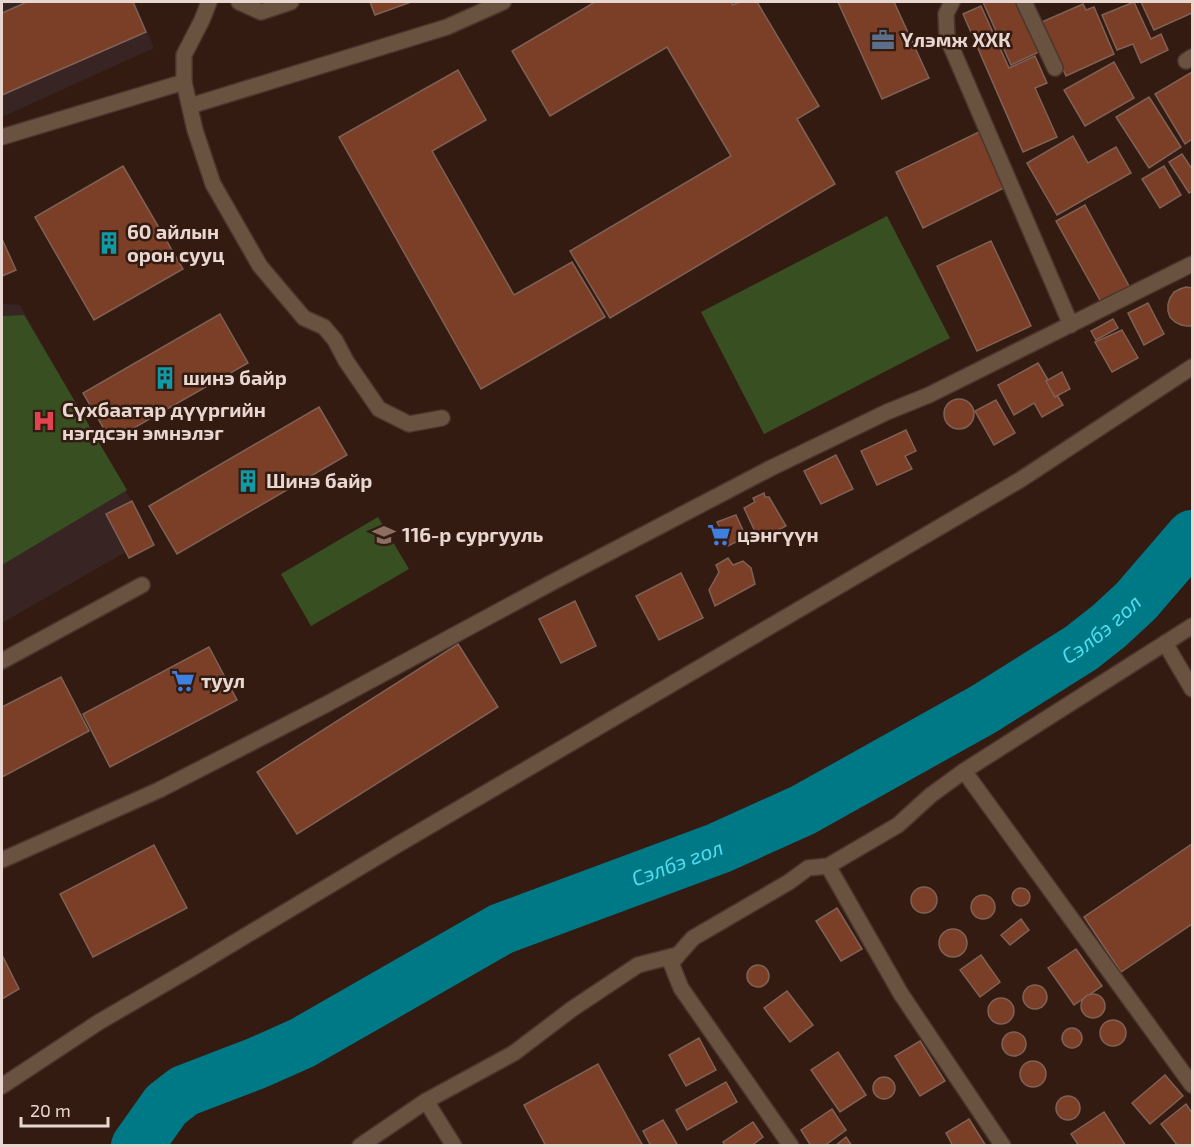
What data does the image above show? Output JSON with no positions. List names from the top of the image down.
{
  "water": ["Сэлбэ гол"],
  "places": {
    "office": ["Үлэмж ХХК"],
    "building": ["60 айлын орон сууц", "шинэ байр", "Шинэ байр"],
    "hospital": ["Сүхбаатар дүүргийн нэгдсэн эмнэлэг"],
    "school or university": ["116-р сургууль"],
    "supermarket": ["цэнгүүн", "туул"]
  },
  "scale_bar": "20 m"
}
